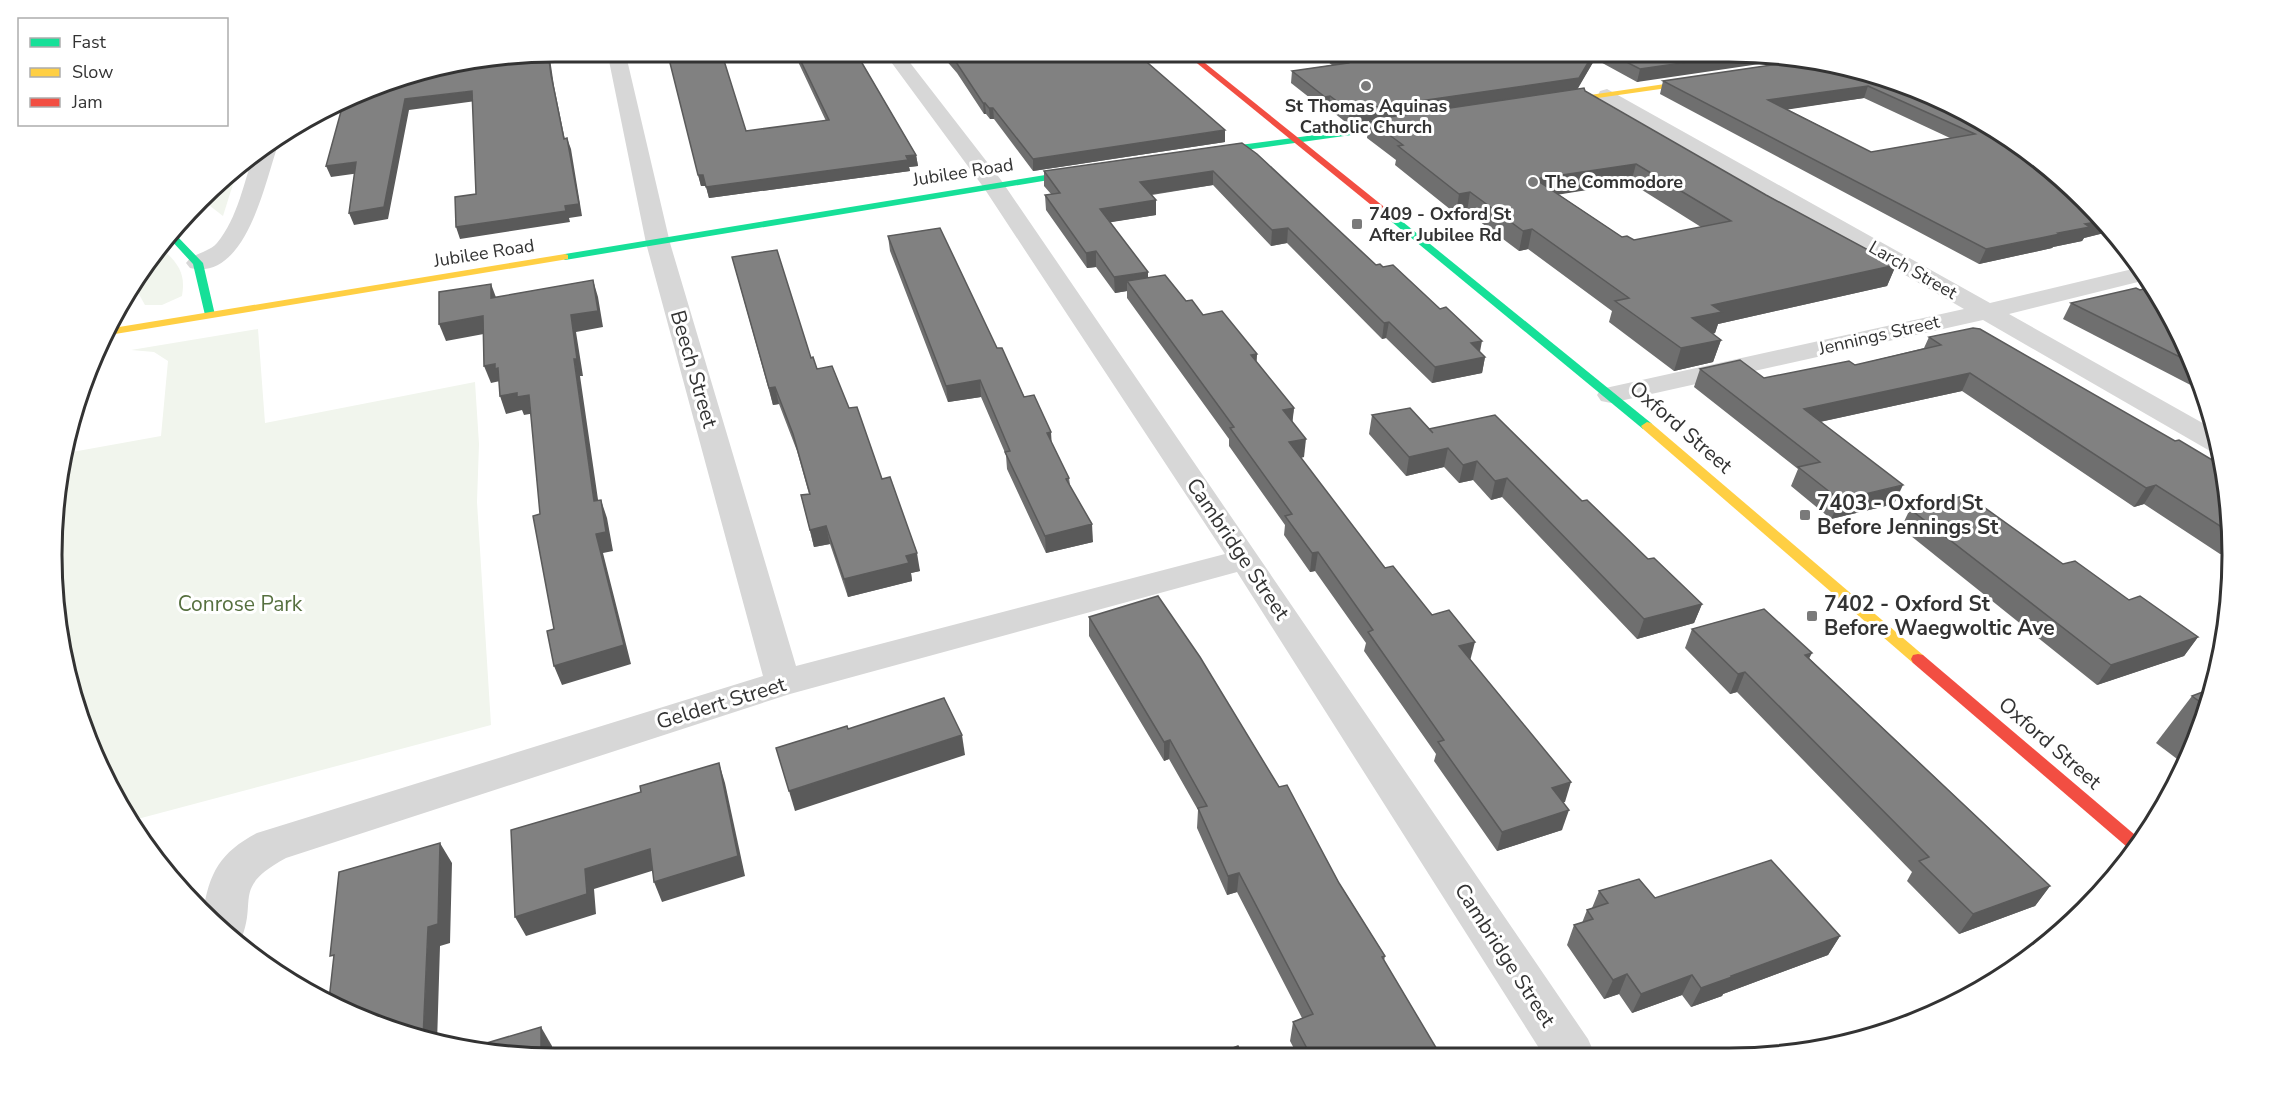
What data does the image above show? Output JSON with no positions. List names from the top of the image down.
{
  "streets": {
    "main road": ["Jubilee Road", "Oxford Street"],
    "street": [
      "Larch Street",
      "Jennings Street",
      "Beech Street",
      "Cambridge Street",
      "Geldert Street"
    ]
  },
  "crossings": [
    ["Jubilee Road", "Beech Street"],
    ["Jubilee Road", "Cambridge Street"],
    ["Larch Street", "Jennings Street"],
    ["Jennings Street", "Oxford Street"],
    ["Beech Street", "Geldert Street"],
    ["Cambridge Street", "Geldert Street"]
  ],
  "parks": ["Conrose Park"],
  "places": {
    "other": ["St Thomas Aquinas Catholic Church", "The Commodore"],
    "transit": ["7409 - Oxford St After Jubilee Rd", "7403 - Oxford St Before Jennings St", "7402 - Oxford St Before Waegwoltic Ave"]
  },
  "legend": ["Fast", "Slow", "Jam"]
}
